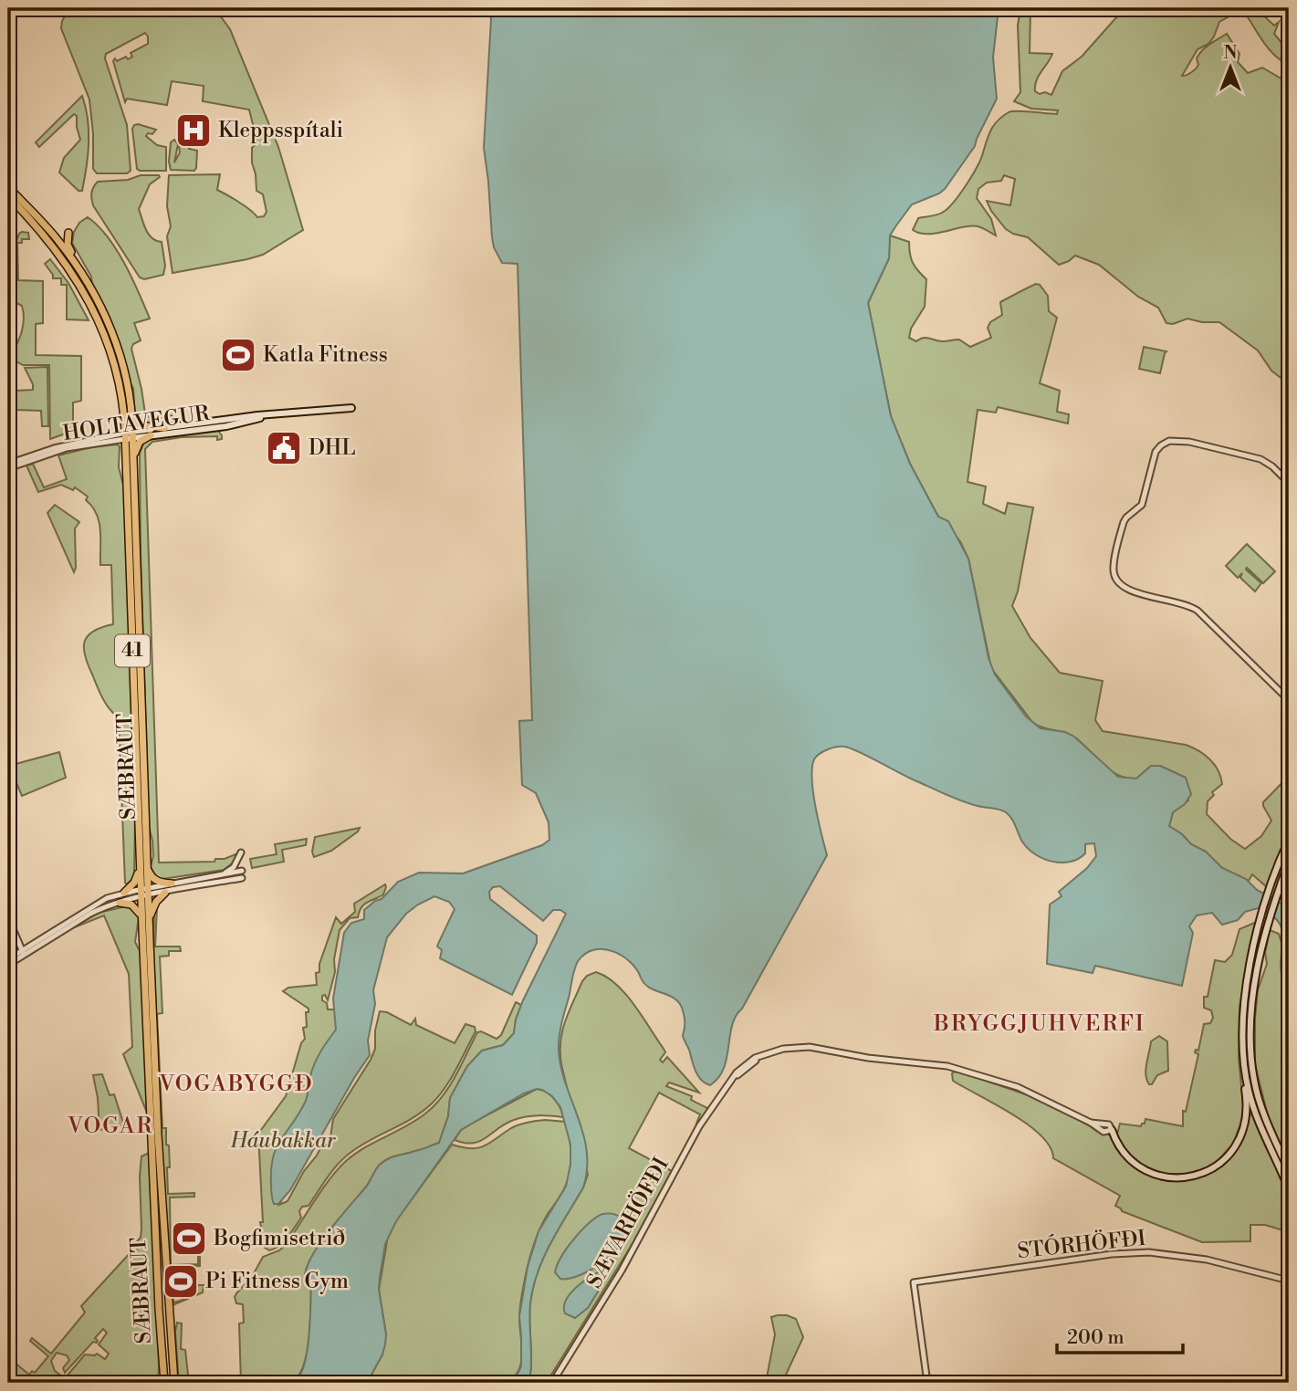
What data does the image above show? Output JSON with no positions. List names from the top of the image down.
{
  "streets": {
    "main road": ["HOLTAVEGUR", "41", "SÆBRAUT"],
    "street": ["SÆVARHÖFÐI", "STÓRHÖFÐI"]
  },
  "crossings": [
    ["HOLTAVEGUR", "SÆBRAUT"]
  ],
  "districts": ["BRYGGJUHVERFI", "VOGABYGGÐ", "VOGAR"],
  "parks": ["Háubakkar"],
  "places": {
    "hospital": ["Kleppsspítali"],
    "sports": ["Katla Fitness", "Bogfimisetrið", "Pi Fitness Gym"],
    "public building": ["DHL"]
  },
  "scale_bar": "200 m",
  "north": "top"
}
